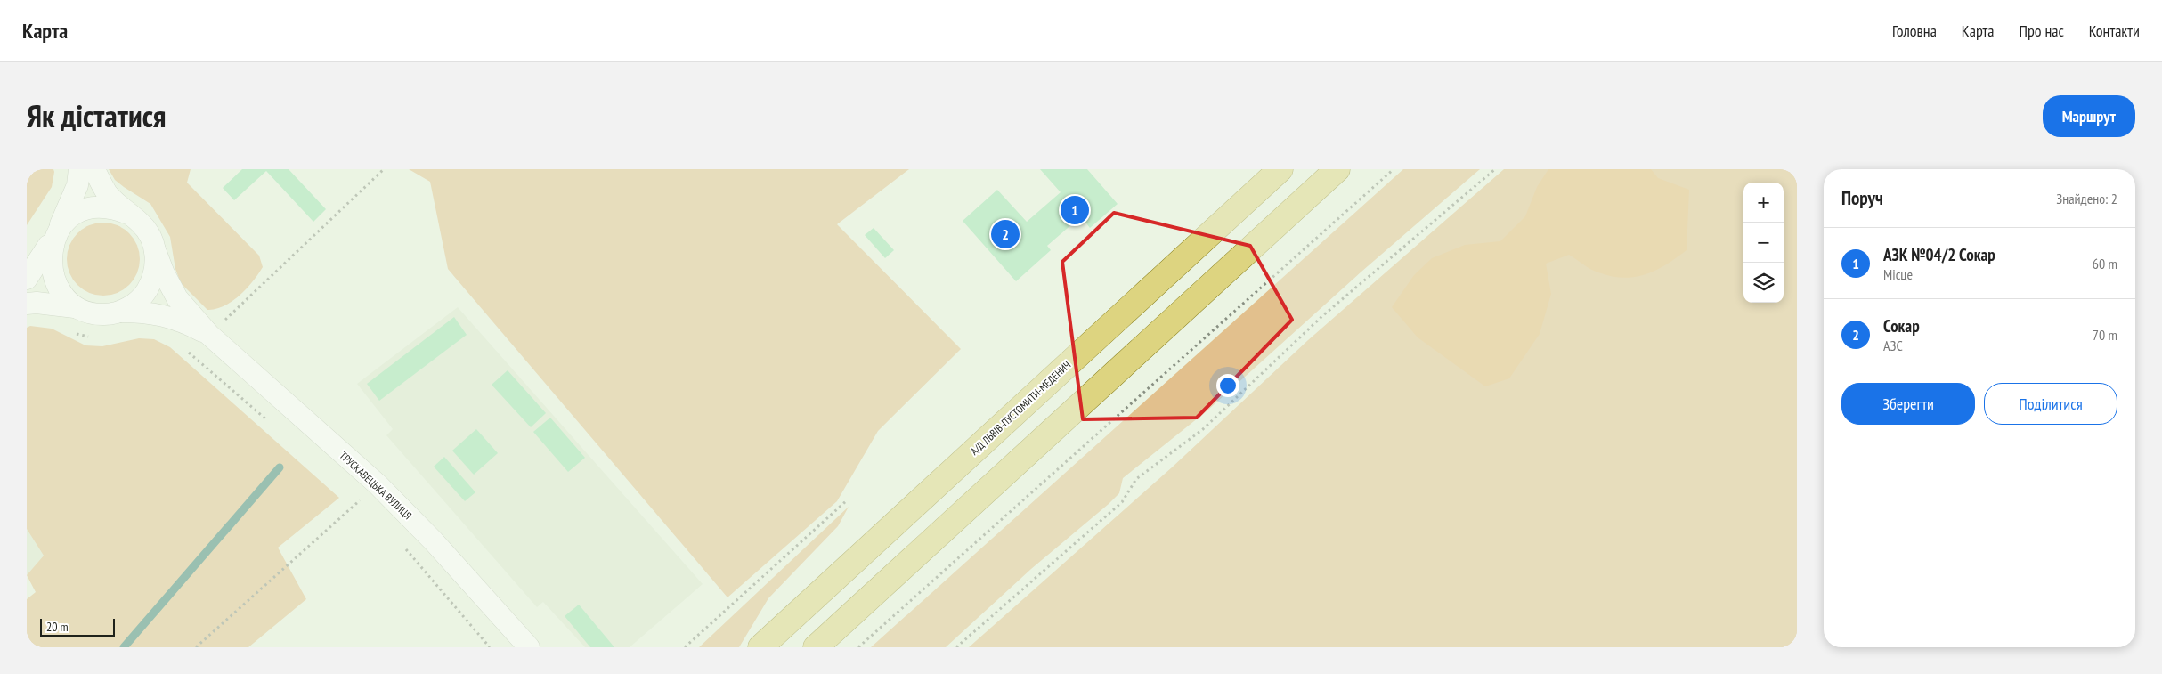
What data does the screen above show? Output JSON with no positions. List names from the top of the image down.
{
  "streets": {
    "main road": ["А/Д ЛЬВІВ-ПУСТОМИТИ-МЕДЕНИЧ"],
    "street": ["ТРУСКАВЕЦЬКА ВУЛИЦЯ"]
  },
  "scale_bar": "20 m",
  "page": {
    "header": "Карта",
    "nav": [
      "Головна",
      "Карта",
      "Про нас",
      "Контакти"
    ],
    "title": "Як дістатися",
    "buttons": [
      "Маршрут",
      ["Зберегти", "Поділитися"]
    ],
    "heading": ["Поруч", "Знайдено: 2"],
    "map_buttons": ["+", "−"],
    "pins": ["1", "2"],
    "list": [
      {
        "mark": "1",
        "name": "АЗК №04/2 Сокар",
        "note": "Місце",
        "value": "60 m"
      },
      {
        "mark": "2",
        "name": "Сокар",
        "note": "АЗС",
        "value": "70 m"
      }
    ],
    "scale": "20 m"
  }
}
